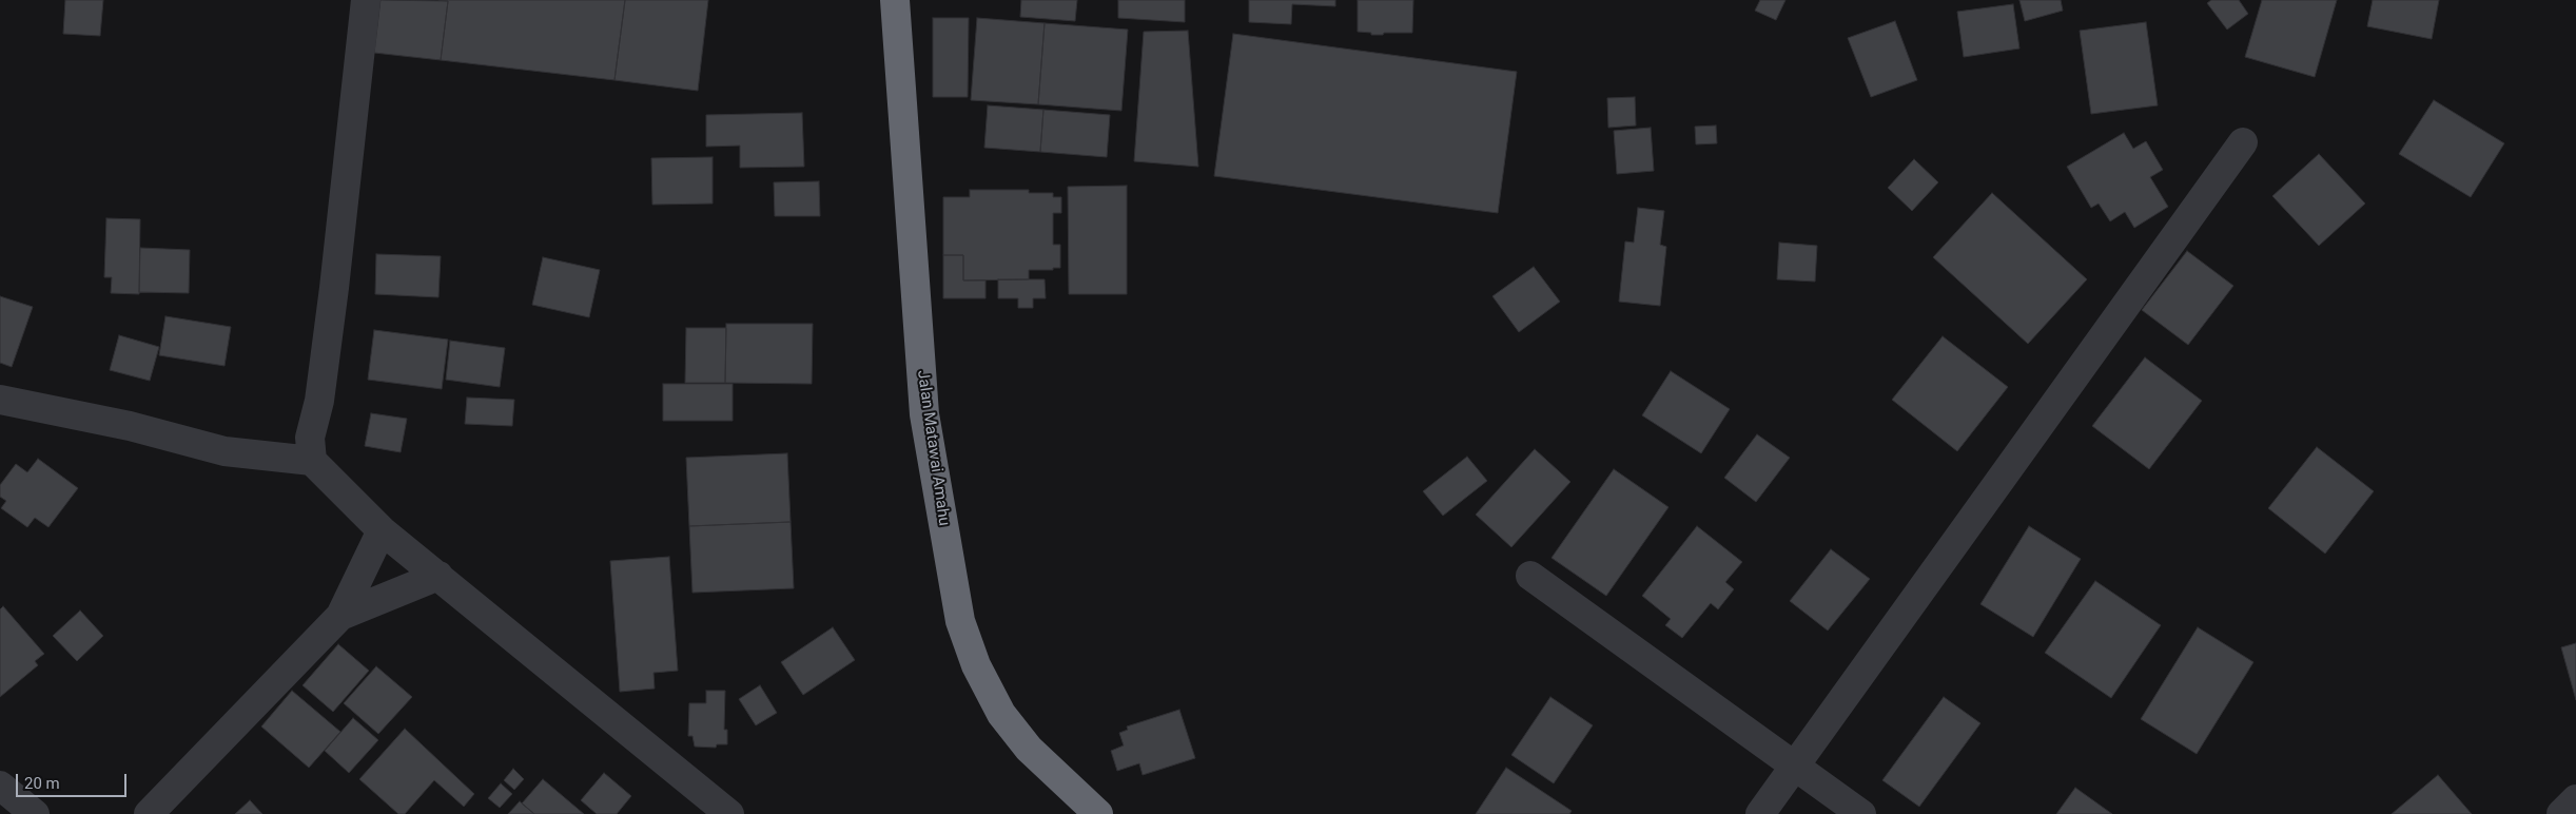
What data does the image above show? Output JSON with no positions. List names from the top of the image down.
{
  "streets": {
    "highway": ["Jalan Matawai Amahu"]
  },
  "scale_bar": "20 m"
}
